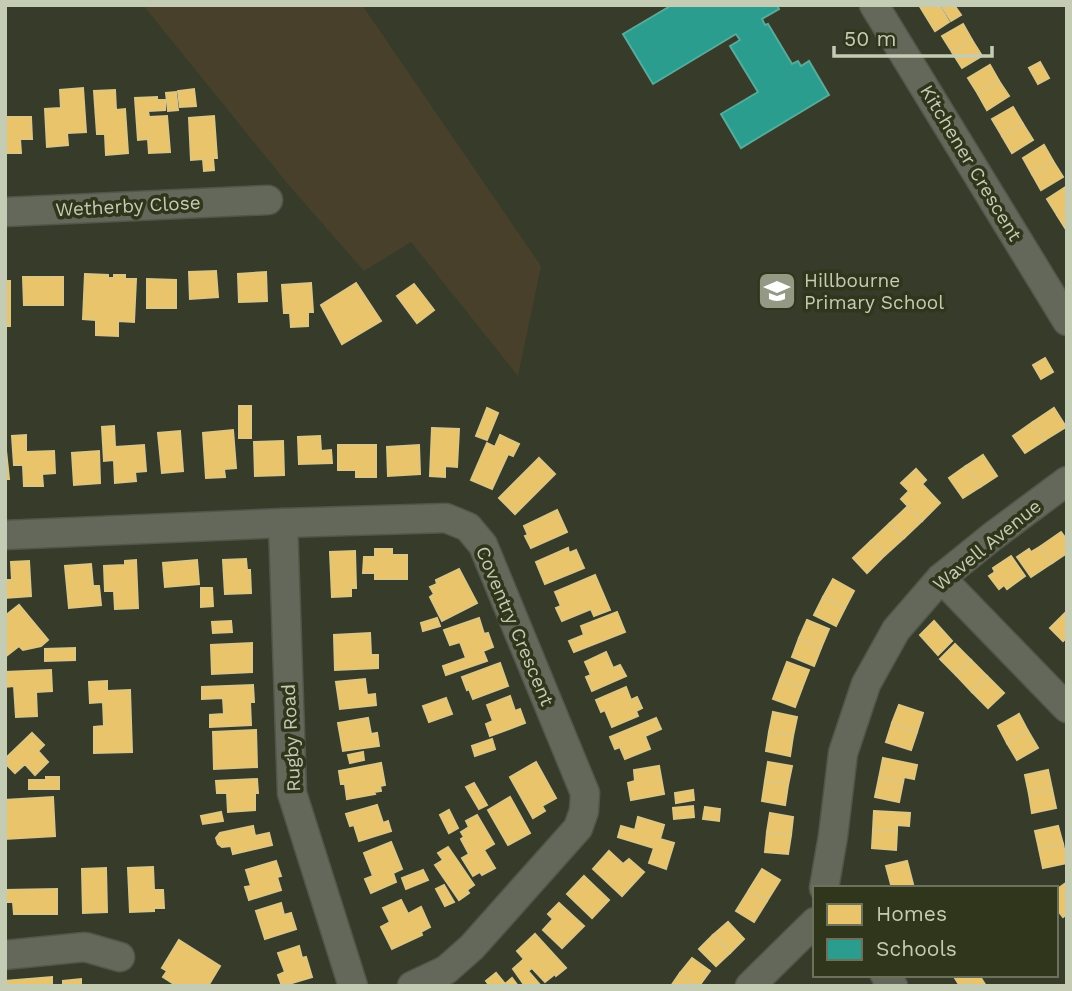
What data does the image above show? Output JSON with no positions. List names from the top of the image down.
{
  "streets": {
    "street": [
      "Kitchener Crescent",
      "Wetherby Close",
      "Wavell Avenue",
      "Coventry Crescent",
      "Rugby Road"
    ]
  },
  "crossings": [
    ["Coventry Crescent", "Rugby Road"]
  ],
  "places": {
    "school or university": ["Hillbourne Primary School"]
  },
  "legend": ["Homes", "Schools"],
  "scale_bar": "50 m"
}
